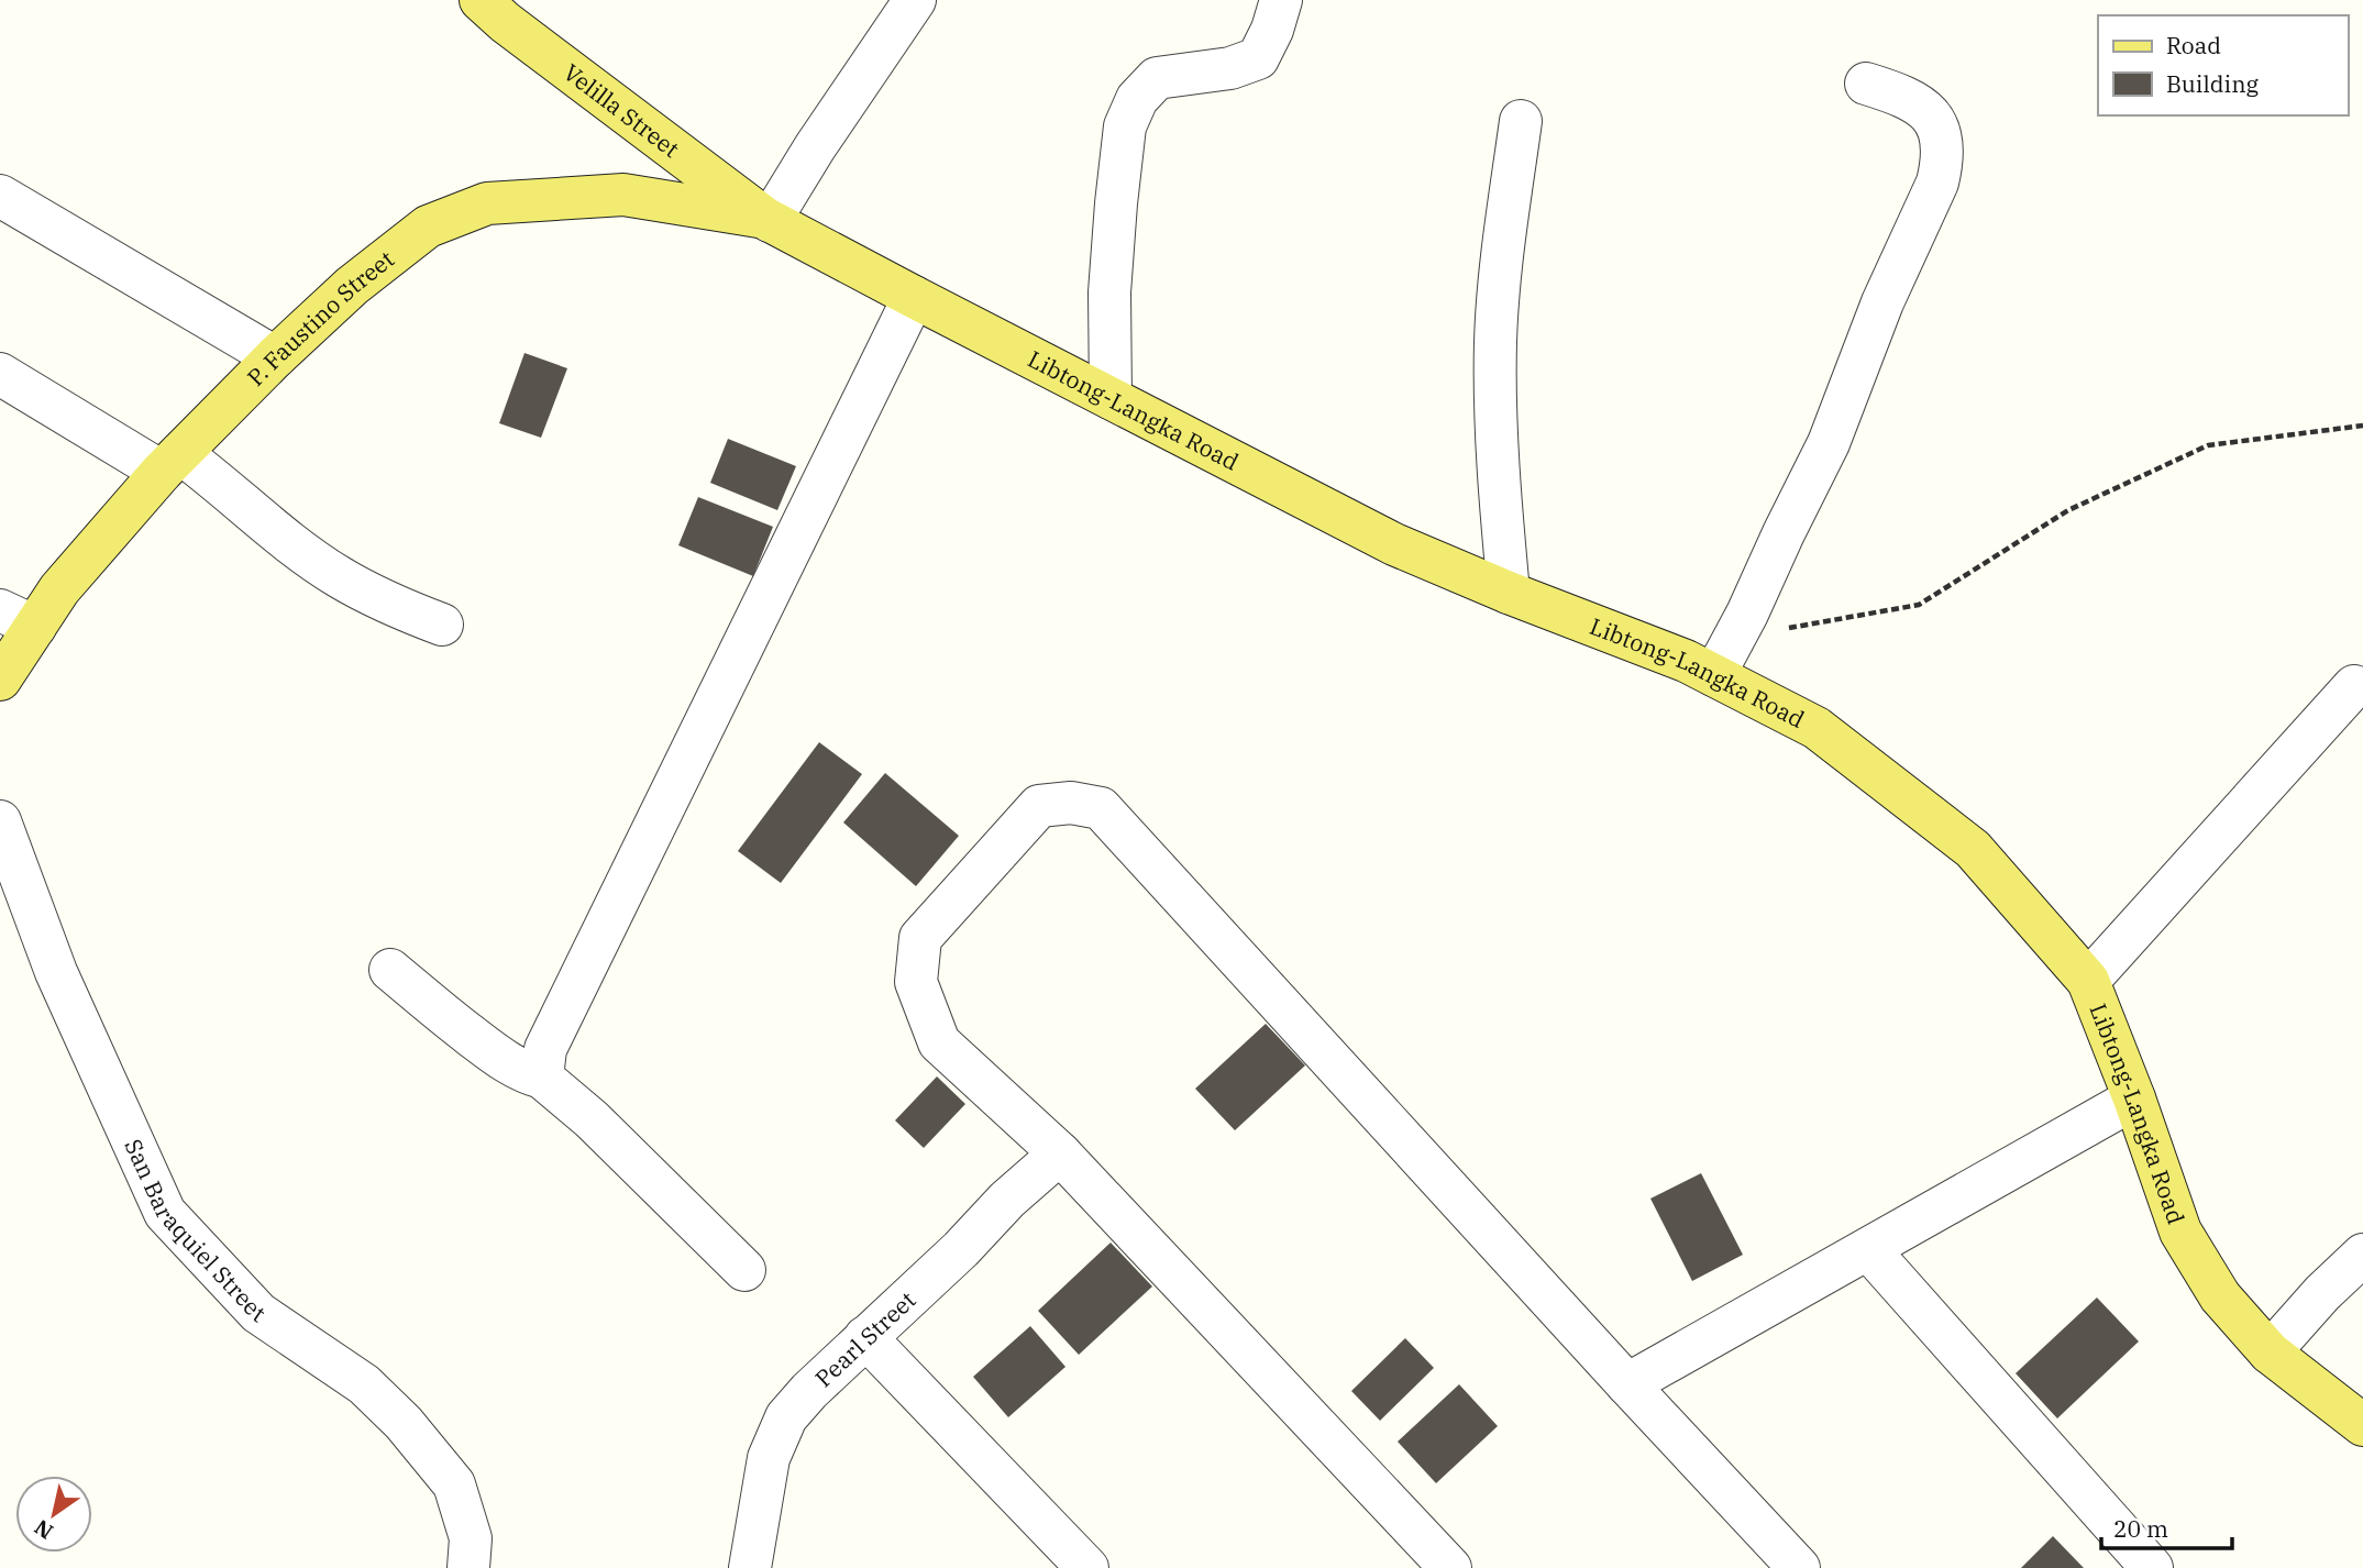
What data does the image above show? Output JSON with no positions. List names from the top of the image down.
{
  "streets": {
    "main road": ["Velilla Street", "P. Faustino Street", "Libtong-Langka Road"],
    "street": ["San Baraquiel Street", "Pearl Street"]
  },
  "crossings": [
    ["Velilla Street", "P. Faustino Street"],
    ["Velilla Street", "Libtong-Langka Road"],
    ["P. Faustino Street", "Libtong-Langka Road"]
  ],
  "legend": ["Road", "Building"],
  "scale_bar": "20 m",
  "north": "bottom left"
}
